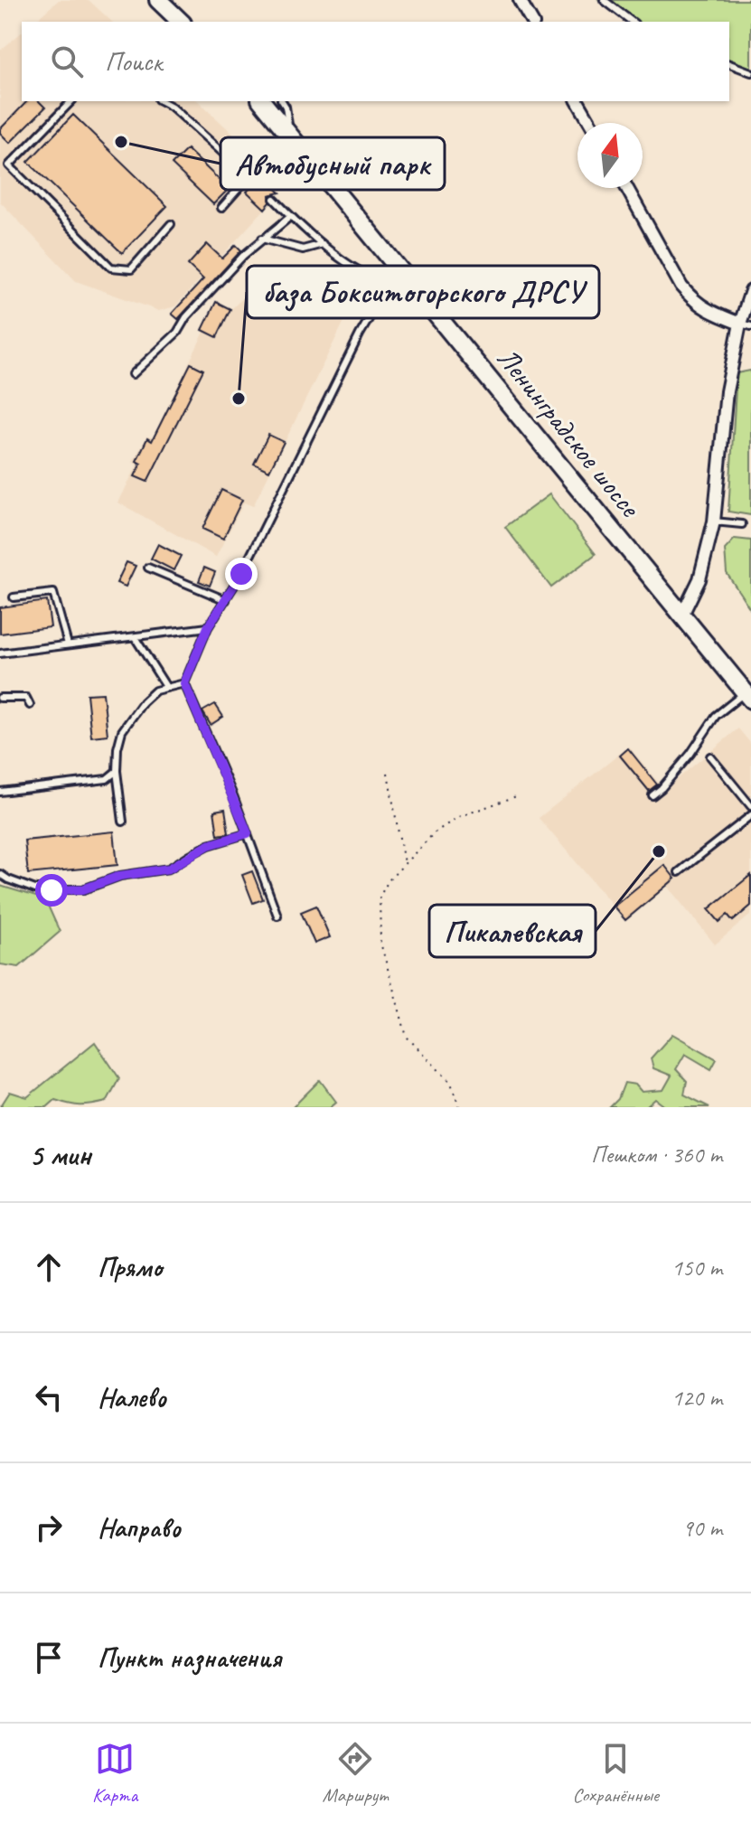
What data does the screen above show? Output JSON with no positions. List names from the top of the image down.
{
  "streets": {
    "main road": ["Ленинградское шоссе"]
  },
  "places": ["Автобусный парк", "база Бокситогорского ДРСУ", "Пикалевская"],
  "north": "top",
  "page": {
    "search": "Поиск",
    "heading": ["5 мин", "Пешком · 360 m"],
    "list": [
      ["Прямо", "150 m"],
      ["Налево", "120 m"],
      ["Направо", "90 m"],
      "Пункт назначения"
    ],
    "nav": ["Карта", "Маршрут", "Сохранённые"]
  }
}
